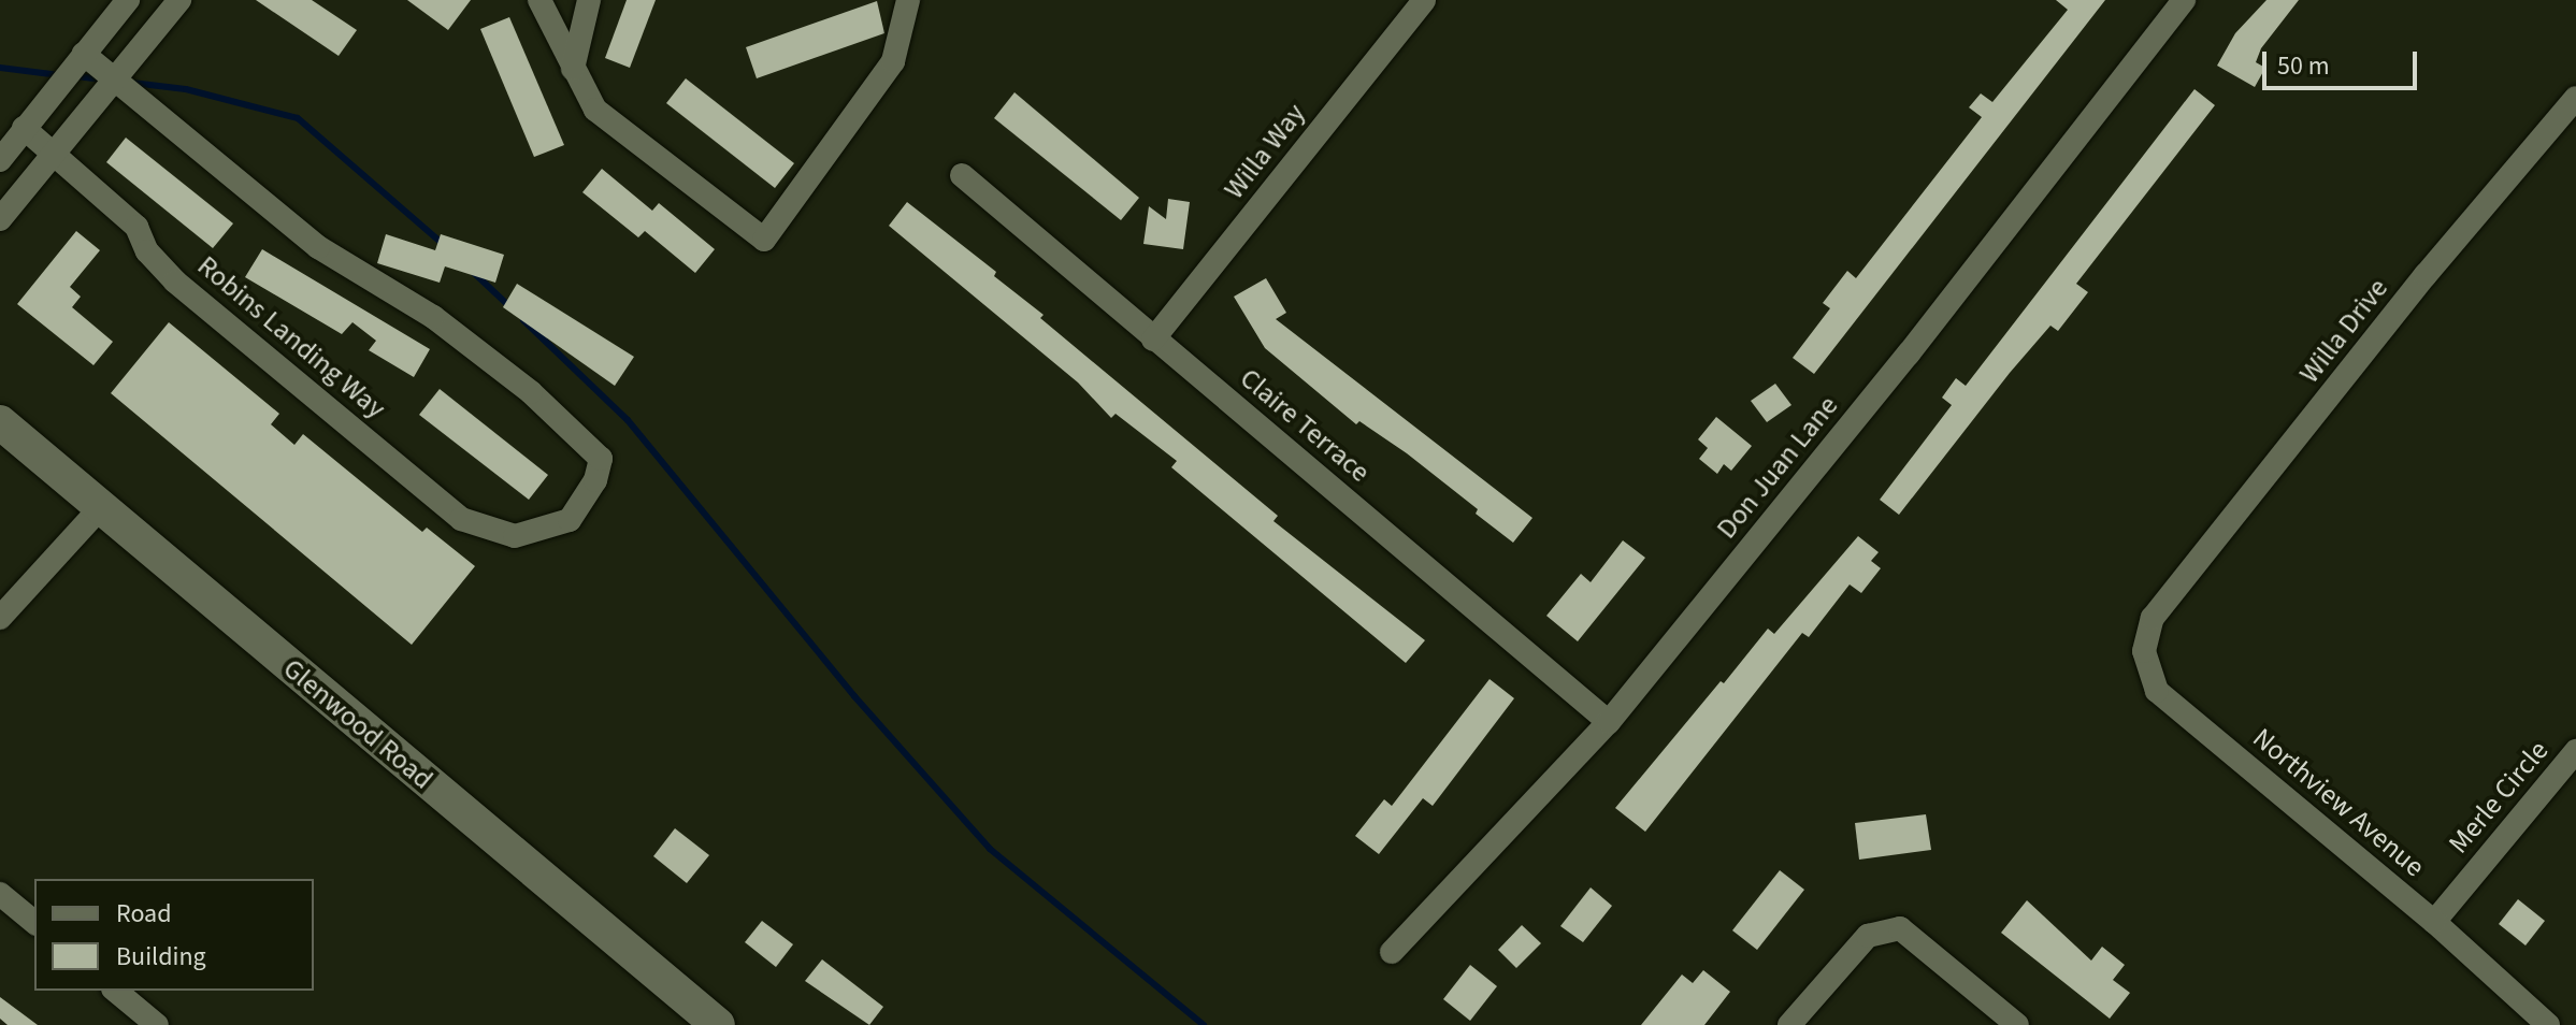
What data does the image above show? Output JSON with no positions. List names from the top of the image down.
{
  "streets": {
    "main road": ["Glenwood Road"],
    "street": [
      "Willa Way",
      "Willa Drive",
      "Robins Landing Way",
      "Claire Terrace",
      "Don Juan Lane",
      "Merle Circle",
      "Northview Avenue"
    ]
  },
  "crossings": [
    ["Willa Way", "Claire Terrace"],
    ["Willa Drive", "Northview Avenue"],
    ["Claire Terrace", "Don Juan Lane"],
    ["Merle Circle", "Northview Avenue"]
  ],
  "legend": ["Road", "Building"],
  "scale_bar": "50 m"
}
